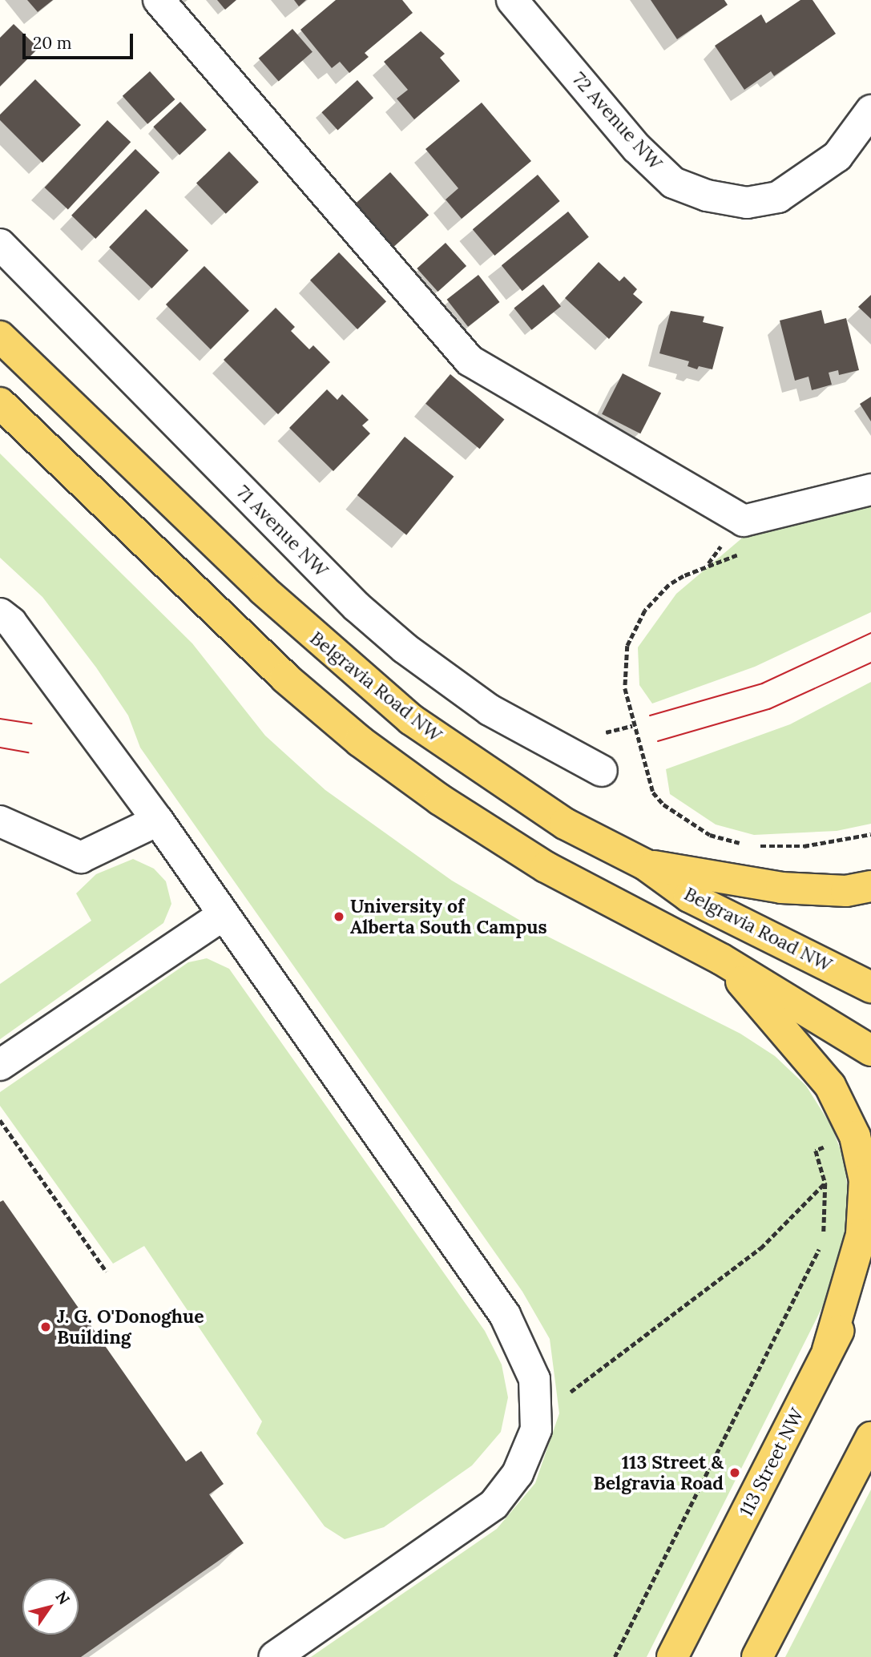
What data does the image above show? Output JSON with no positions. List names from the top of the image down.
{
  "streets": {
    "main road": ["Belgravia Road NW", "113 Street NW"],
    "street": ["72 Avenue NW", "71 Avenue NW"]
  },
  "places": ["University of Alberta South Campus", "J. G. O'Donoghue Building", "113 Street & Belgravia Road"],
  "scale_bar": "20 m",
  "north": "top right"
}
